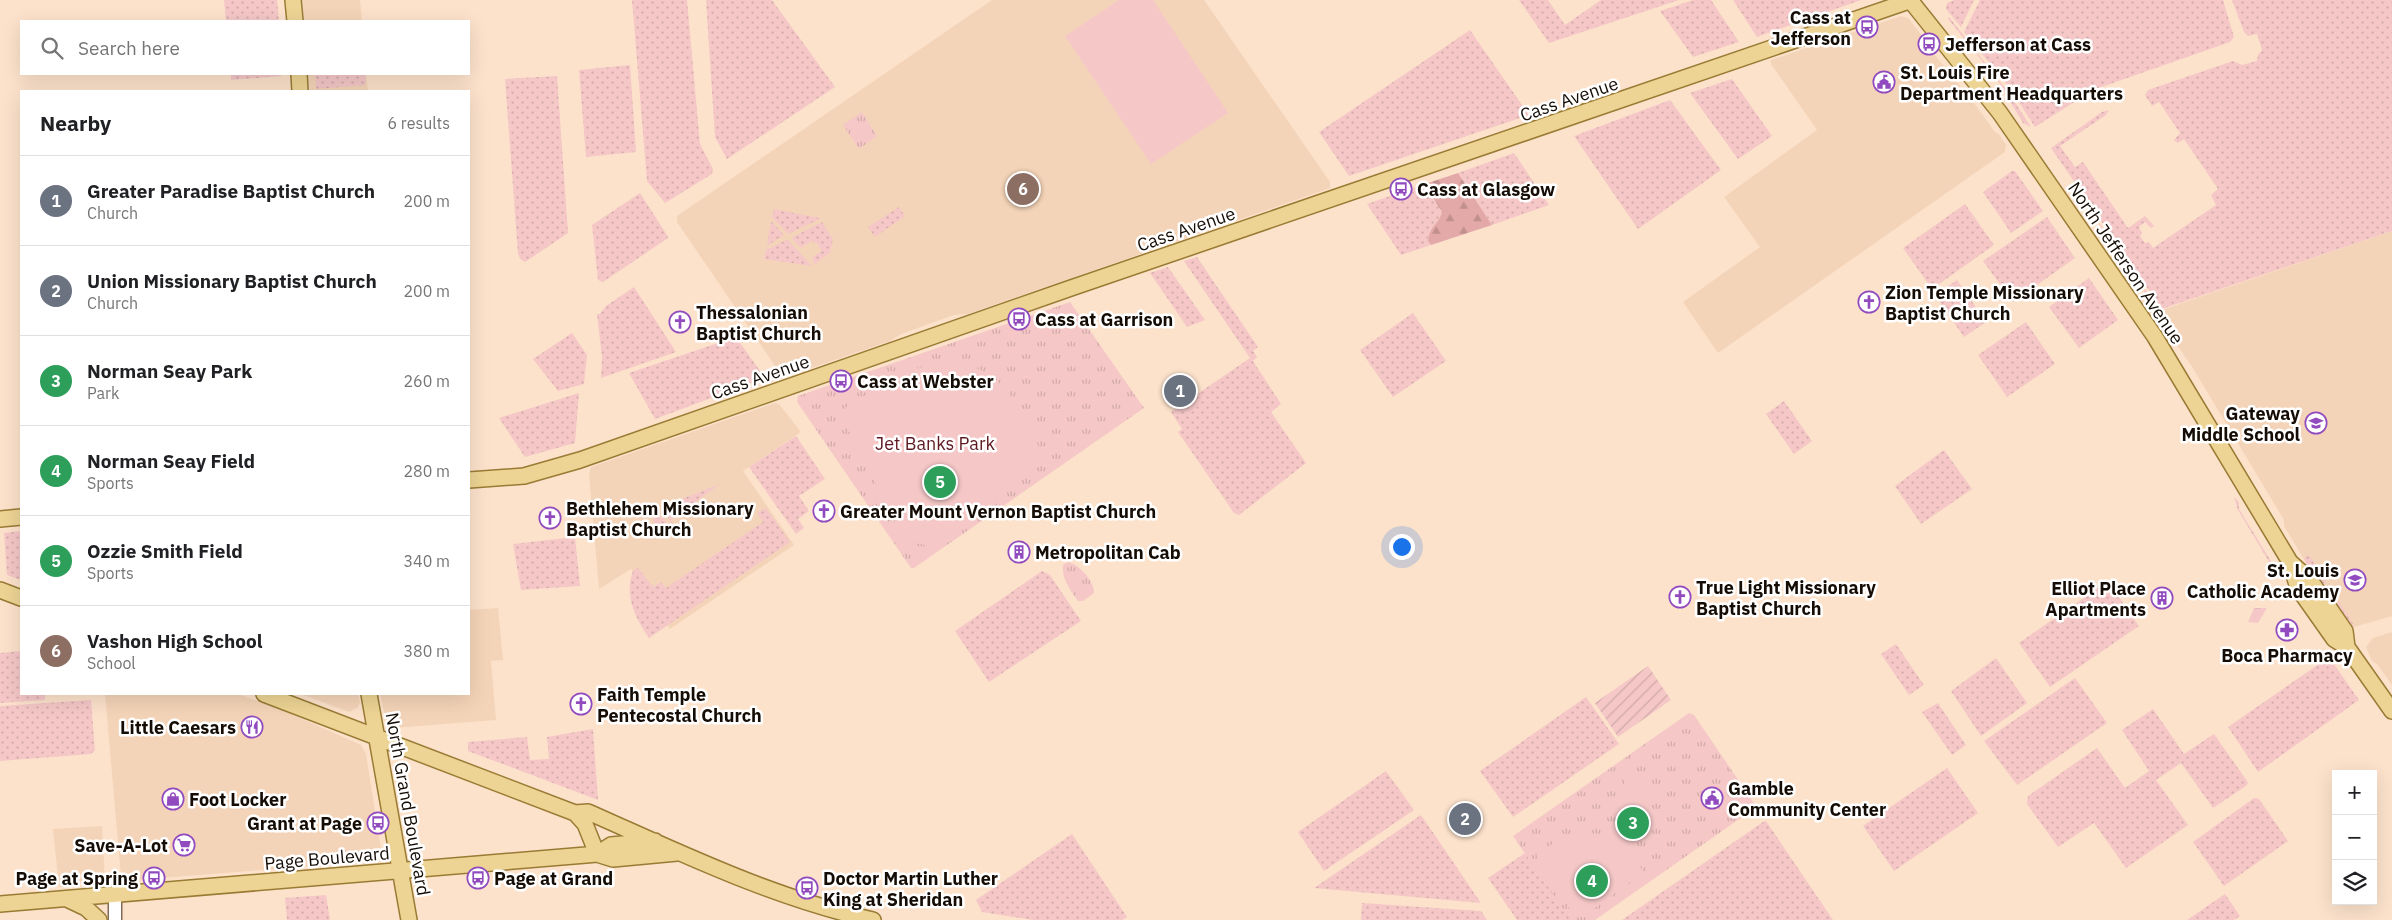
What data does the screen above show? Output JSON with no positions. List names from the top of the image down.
{
  "streets": {
    "main road": [
      "Cass Avenue",
      "North Jefferson Avenue",
      "North Grand Boulevard",
      "Page Boulevard"
    ]
  },
  "crossings": [
    ["Cass Avenue", "North Jefferson Avenue"],
    ["North Grand Boulevard", "Page Boulevard"]
  ],
  "parks": ["Jet Banks Park"],
  "places": {
    "bus stop": [
      "Cass at Jefferson",
      "Jefferson at Cass",
      "Cass at Glasgow",
      "Cass at Garrison",
      "Cass at Webster",
      "Grant at Page",
      "Page at Spring",
      "Page at Grand",
      "Doctor Martin Luther King at Sheridan"
    ],
    "public building": ["St. Louis Fire Department Headquarters", "Gamble Community Center"],
    "church": [
      "Zion Temple Missionary Baptist Church",
      "Thessalonian Baptist Church",
      "Greater Mount Vernon Baptist Church",
      "Bethlehem Missionary Baptist Church",
      "True Light Missionary Baptist Church",
      "Faith Temple Pentecostal Church"
    ],
    "school or university": ["Gateway Middle School", "St. Louis Catholic Academy"],
    "building": ["Metropolitan Cab", "Elliot Place Apartments"],
    "pharmacy": ["Boca Pharmacy"],
    "restaurant": ["Little Caesars"],
    "shop": ["Foot Locker"],
    "supermarket": ["Save-A-Lot"]
  },
  "page": {
    "search": "Search here",
    "heading": ["Nearby", "6 results"],
    "list": [
      {
        "mark": "1",
        "name": "Greater Paradise Baptist Church",
        "note": "Church",
        "value": "200 m"
      },
      {
        "mark": "2",
        "name": "Union Missionary Baptist Church",
        "note": "Church",
        "value": "200 m"
      },
      {
        "mark": "3",
        "name": "Norman Seay Park",
        "note": "Park",
        "value": "260 m"
      },
      {
        "mark": "4",
        "name": "Norman Seay Field",
        "note": "Sports",
        "value": "280 m"
      },
      {
        "mark": "5",
        "name": "Ozzie Smith Field",
        "note": "Sports",
        "value": "340 m"
      },
      {
        "mark": "6",
        "name": "Vashon High School",
        "note": "School",
        "value": "380 m"
      }
    ],
    "pins": [
      "6",
      "1",
      "5",
      "2",
      "3",
      "4"
    ],
    "map_buttons": ["+", "−"]
  }
}
